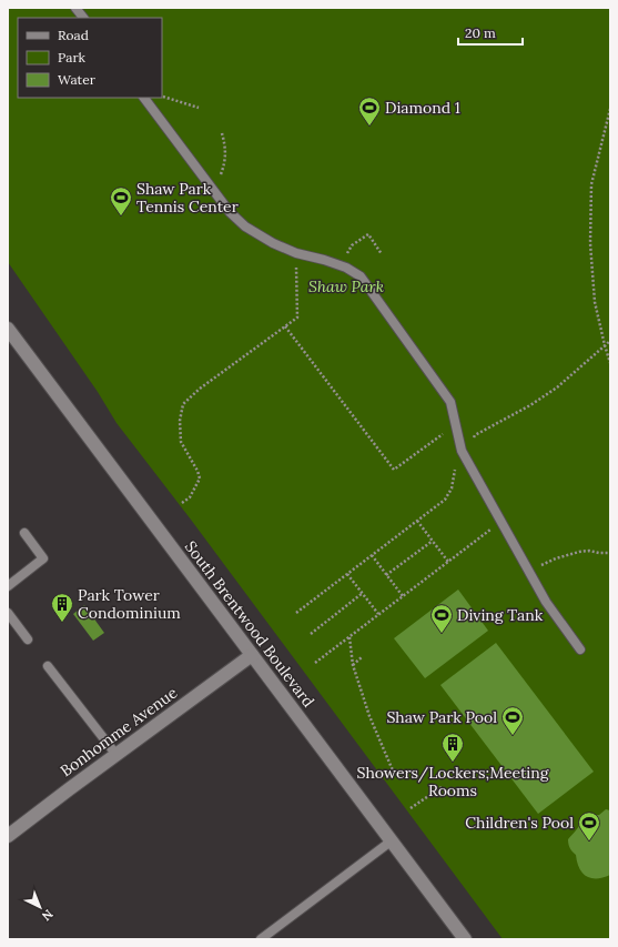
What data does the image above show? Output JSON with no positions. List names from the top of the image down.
{
  "streets": {
    "main road": ["South Brentwood Boulevard", "Bonhomme Avenue"]
  },
  "crossings": [
    ["South Brentwood Boulevard", "Bonhomme Avenue"]
  ],
  "parks": ["Shaw Park"],
  "places": {
    "sports": [
      "Diamond 1",
      "Shaw Park Tennis Center",
      "Diving Tank",
      "Shaw Park Pool",
      "Children's Pool"
    ],
    "building": ["Park Tower Condominium", "Showers/Lockers;Meeting Rooms"]
  },
  "legend": ["Road", "Park", "Water"],
  "scale_bar": "20 m",
  "north": "bottom right"
}
